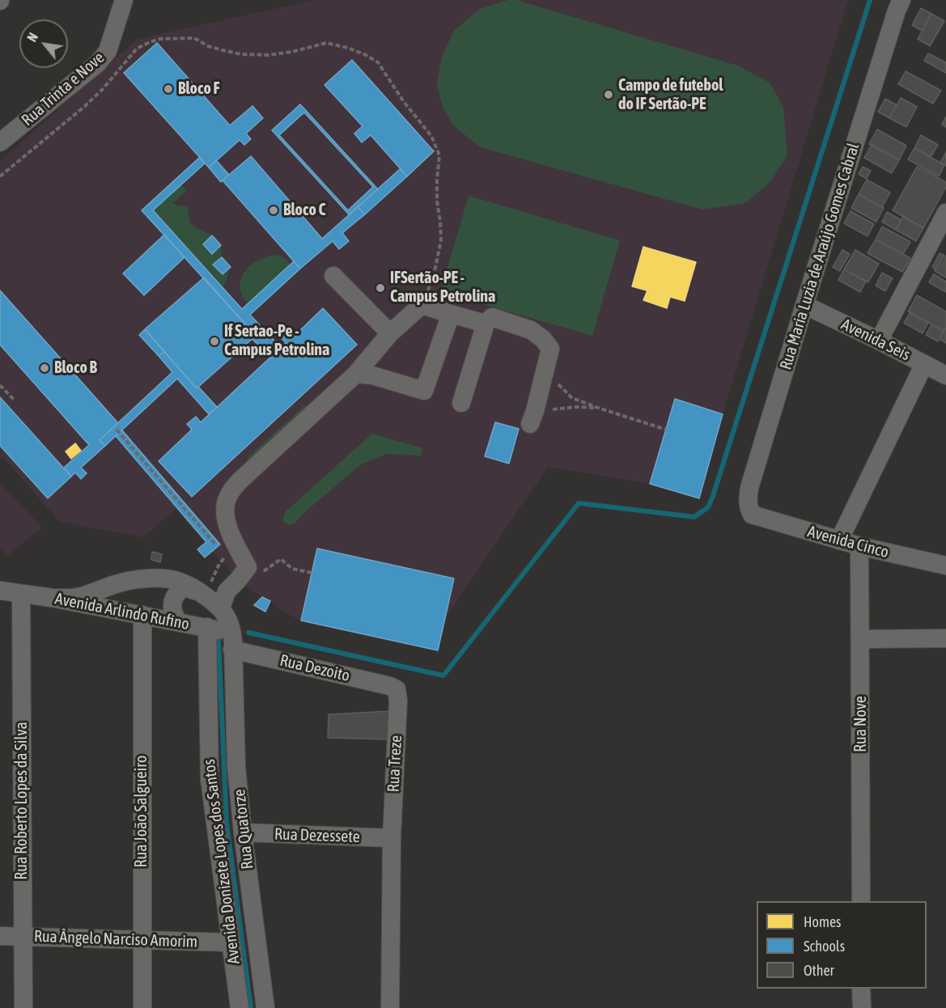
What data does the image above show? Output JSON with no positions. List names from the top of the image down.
{
  "streets": {
    "street": [
      "Rua Trinta e Nove",
      "Rua Maria Luzia de Araújo Gomes Cabral",
      "Avenida Seis",
      "Avenida Cinco",
      "Avenida Arlindo Rufino",
      "Rua Dezoito",
      "Rua Nove",
      "Rua Treze",
      "Rua Roberto Lopes da Silva",
      "Rua João Salgueiro",
      "Rua Quatorze",
      "Rua Dezessete",
      "Avenida Donizete Lopes dos Santos",
      "Rua Ângelo Narciso Amorim"
    ]
  },
  "crossings": [
    ["Rua Maria Luzia de Araújo Gomes Cabral", "Avenida Seis"],
    ["Rua Maria Luzia de Araújo Gomes Cabral", "Avenida Cinco"],
    ["Avenida Cinco", "Rua Nove"],
    ["Avenida Arlindo Rufino", "Rua Dezoito"],
    ["Avenida Arlindo Rufino", "Rua Roberto Lopes da Silva"],
    ["Avenida Arlindo Rufino", "Rua João Salgueiro"],
    ["Avenida Arlindo Rufino", "Rua Quatorze"],
    ["Avenida Arlindo Rufino", "Avenida Donizete Lopes dos Santos"],
    ["Rua Dezoito", "Rua Treze"],
    ["Rua Dezoito", "Rua Quatorze"],
    ["Rua Treze", "Rua Dezessete"],
    ["Rua Roberto Lopes da Silva", "Rua Ângelo Narciso Amorim"],
    ["Rua João Salgueiro", "Rua Ângelo Narciso Amorim"],
    ["Rua Quatorze", "Rua Dezessete"],
    ["Avenida Donizete Lopes dos Santos", "Rua Ângelo Narciso Amorim"]
  ],
  "places": [
    "Bloco F",
    "Campo de futebol do IF Sertão-PE",
    "Bloco C",
    "IFSertão-PE - Campus Petrolina",
    "If Sertao-Pe - Campus Petrolina",
    "Bloco B"
  ],
  "legend": ["Homes", "Schools", "Other"],
  "north": "top left"
}
